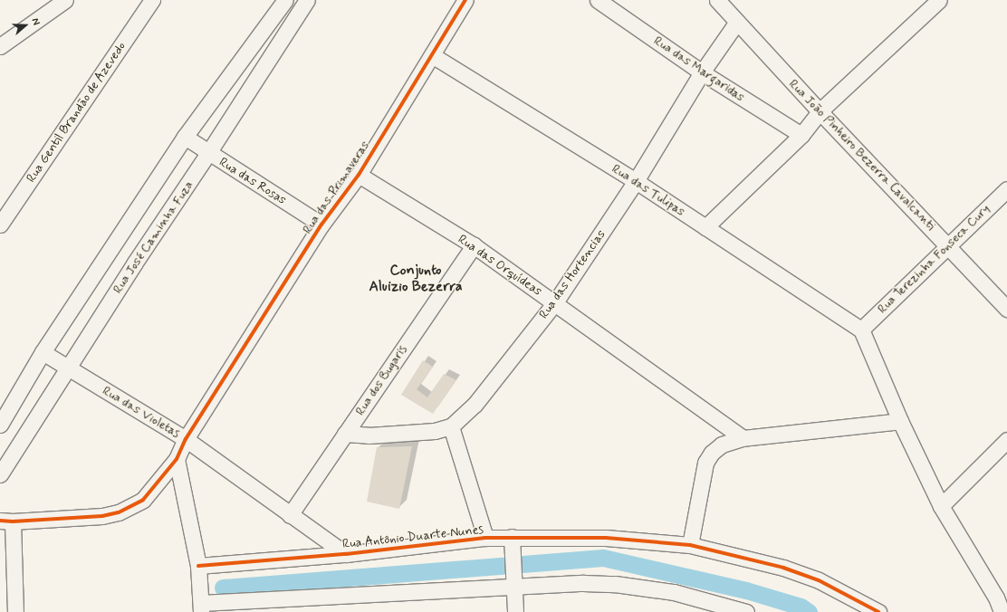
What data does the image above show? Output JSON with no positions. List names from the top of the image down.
{
  "streets": {
    "street": [
      "Rua das Margaridas",
      "Rua Gentil Brandão de Azevedo",
      "Rua João Pinheiro Bezerra Cavalcanti",
      "Rua das Rosas",
      "Rua das Primaveras",
      "Rua das Tulipas",
      "Rua José Caminha Fuza",
      "Rua Terezinha Fonseca Cury",
      "Rua das Orquídeas",
      "Rua das Hortencias",
      "Rua dos Bugaris",
      "Rua das Violetas",
      "Rua Antônio Duarte Nunes"
    ]
  },
  "crossings": [
    ["Rua das Margaridas", "Rua das Hortencias"],
    ["Rua João Pinheiro Bezerra Cavalcanti", "Rua Terezinha Fonseca Cury"],
    ["Rua João Pinheiro Bezerra Cavalcanti", "Rua das Hortencias"],
    ["Rua das Rosas", "Rua das Primaveras"],
    ["Rua das Rosas", "Rua José Caminha Fuza"],
    ["Rua das Primaveras", "Rua das Tulipas"],
    ["Rua das Primaveras", "Rua das Orquídeas"],
    ["Rua das Primaveras", "Rua das Violetas"],
    ["Rua das Tulipas", "Rua Terezinha Fonseca Cury"],
    ["Rua das Tulipas", "Rua das Hortencias"],
    ["Rua José Caminha Fuza", "Rua das Violetas"],
    ["Rua das Orquídeas", "Rua das Hortencias"],
    ["Rua das Orquídeas", "Rua dos Bugaris"],
    ["Rua das Hortencias", "Rua dos Bugaris"],
    ["Rua dos Bugaris", "Rua das Violetas"],
    ["Rua das Violetas", "Rua Antônio Duarte Nunes"]
  ],
  "districts": ["Conjunto Aluizio Bezerra"],
  "north": "right"
}
